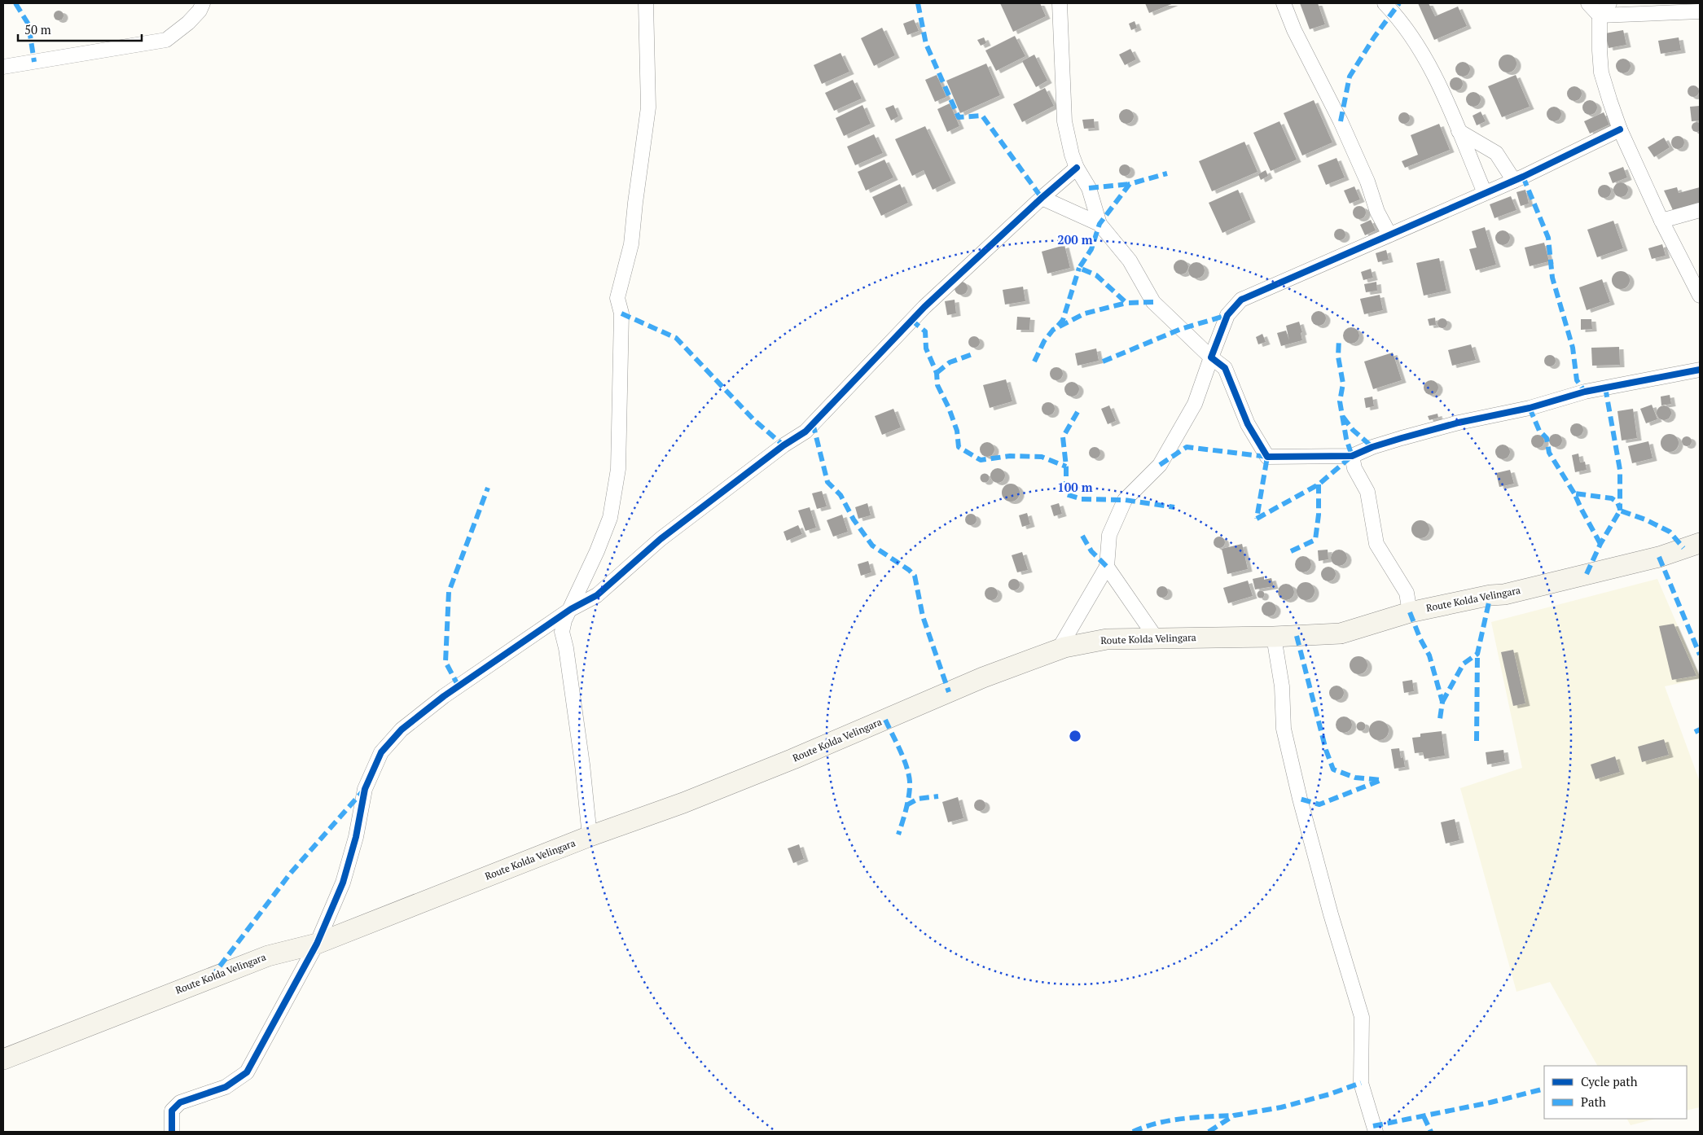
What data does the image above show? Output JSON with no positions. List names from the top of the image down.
{
  "streets": {
    "main road": ["Route Kolda Velingara"]
  },
  "legend": ["Cycle path", "Path"],
  "scale_bar": "50 m",
  "rings": ["200 m", "100 m"]
}
